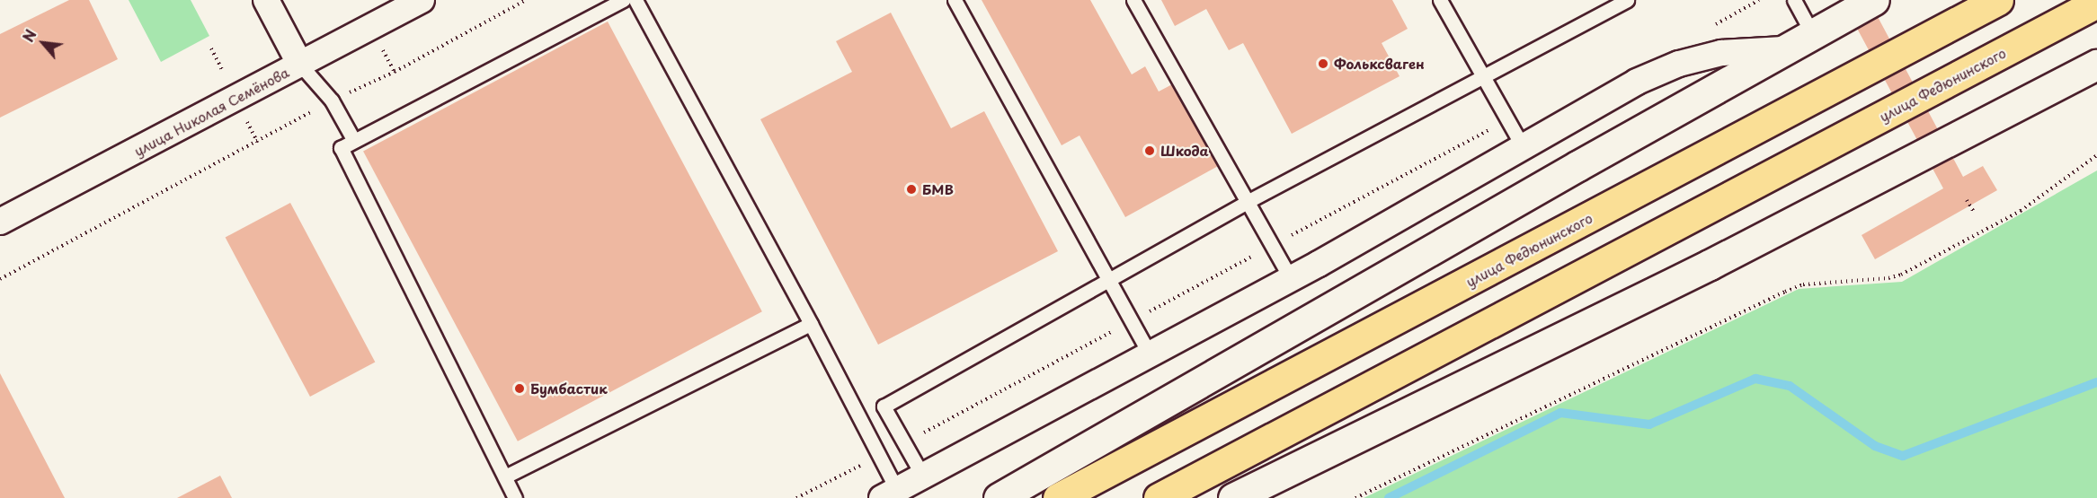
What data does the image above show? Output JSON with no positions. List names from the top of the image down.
{
  "streets": {
    "highway": ["улица Федюнинского"],
    "street": ["улица Николая Семёнова"]
  },
  "places": [
    "Фольксваген",
    "Шкода",
    "БМВ",
    "Бумбастик"
  ],
  "north": "top left"
}
